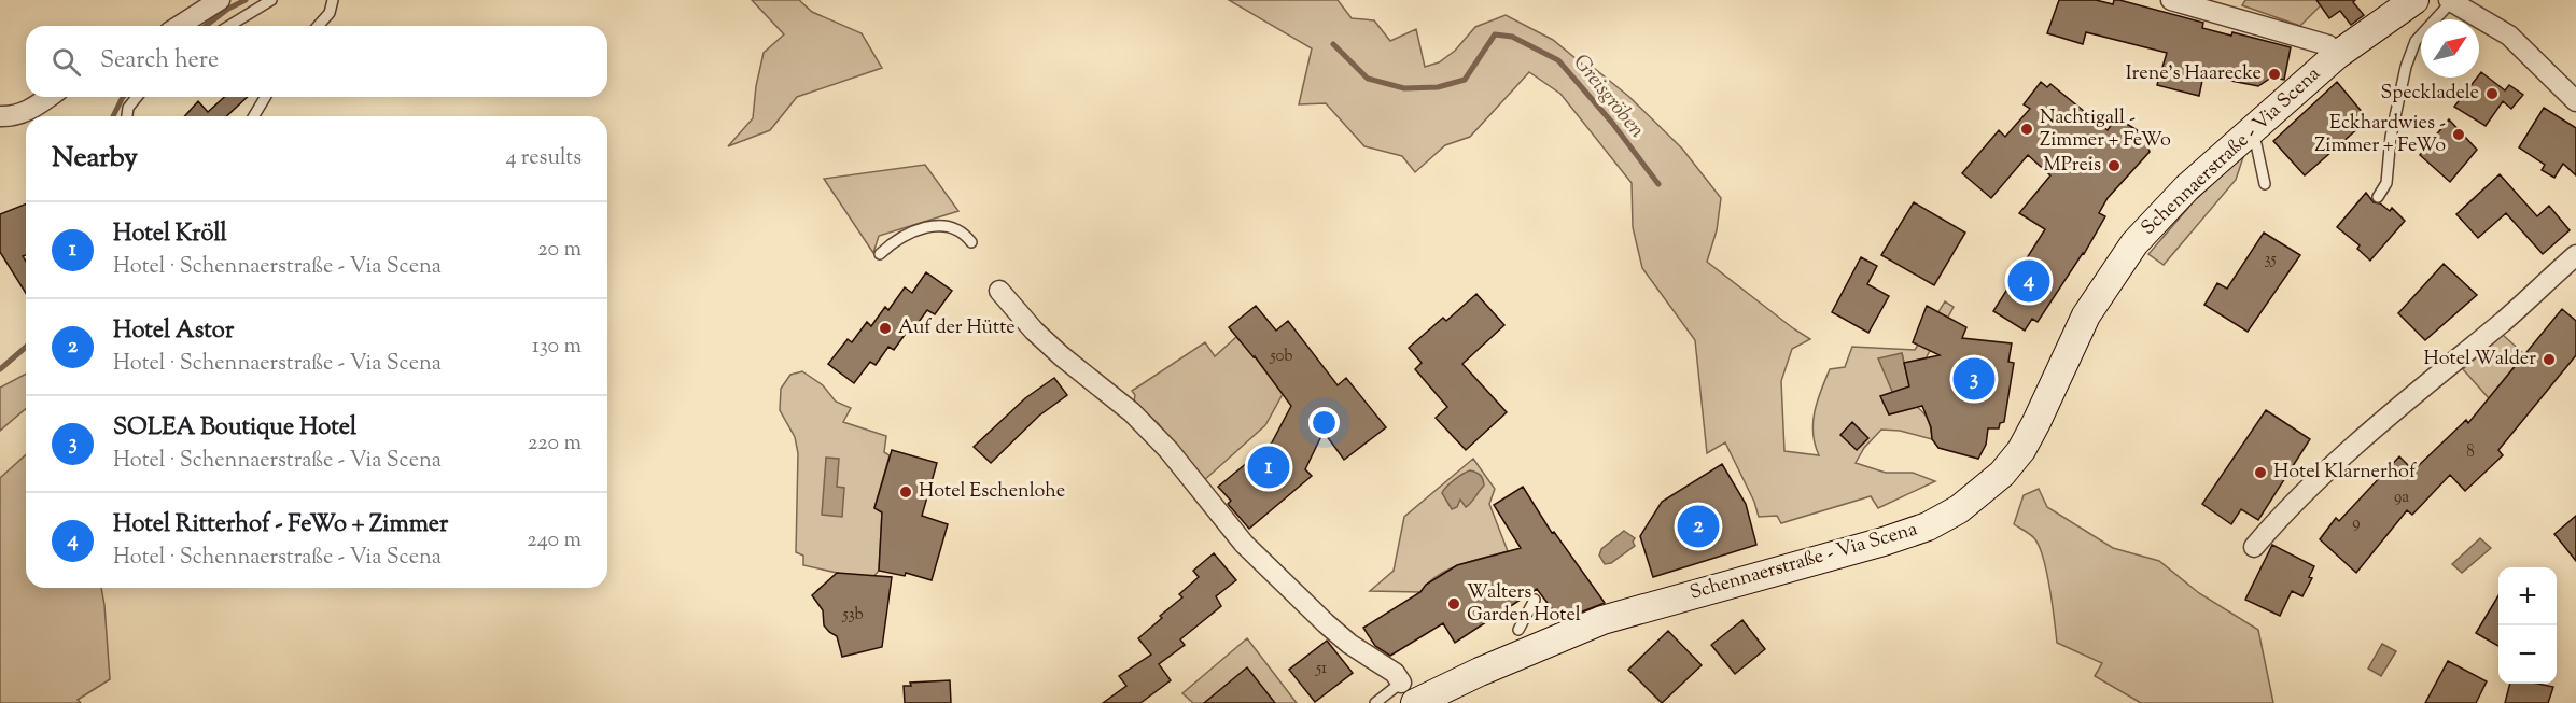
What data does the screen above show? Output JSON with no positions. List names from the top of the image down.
{
  "streets": {
    "street": ["Schennaerstraße - Via Scena"]
  },
  "water": ["Greisgröben"],
  "places": [
    "Irene's Haarecke",
    "Speckladele",
    "Nachtigall - Zimmer + FeWo",
    "Eckhardwies - Zimmer + FeWo",
    "MPreis",
    "Auf der Hütte",
    "Hotel Walder",
    "Hotel Klarnerhof",
    "Hotel Eschenlohe",
    "Walters Garden Hotel"
  ],
  "house_numbers": [
    "35",
    "50b",
    "8",
    "9a",
    "9",
    "53b",
    "51"
  ],
  "north": "top right",
  "page": {
    "search": "Search here",
    "heading": ["Nearby", "4 results"],
    "list": [
      {
        "mark": "1",
        "name": "Hotel Kröll",
        "note": "Hotel · Schennaerstraße - Via Scena",
        "value": "20 m"
      },
      {
        "mark": "2",
        "name": "Hotel Astor",
        "note": "Hotel · Schennaerstraße - Via Scena",
        "value": "130 m"
      },
      {
        "mark": "3",
        "name": "SOLEA Boutique Hotel",
        "note": "Hotel · Schennaerstraße - Via Scena",
        "value": "220 m"
      },
      {
        "mark": "4",
        "name": "Hotel Ritterhof - FeWo + Zimmer",
        "note": "Hotel · Schennaerstraße - Via Scena",
        "value": "240 m"
      }
    ],
    "pins": [
      "4",
      "3",
      "1",
      "2"
    ],
    "map_buttons": ["+", "−"]
  }
}
